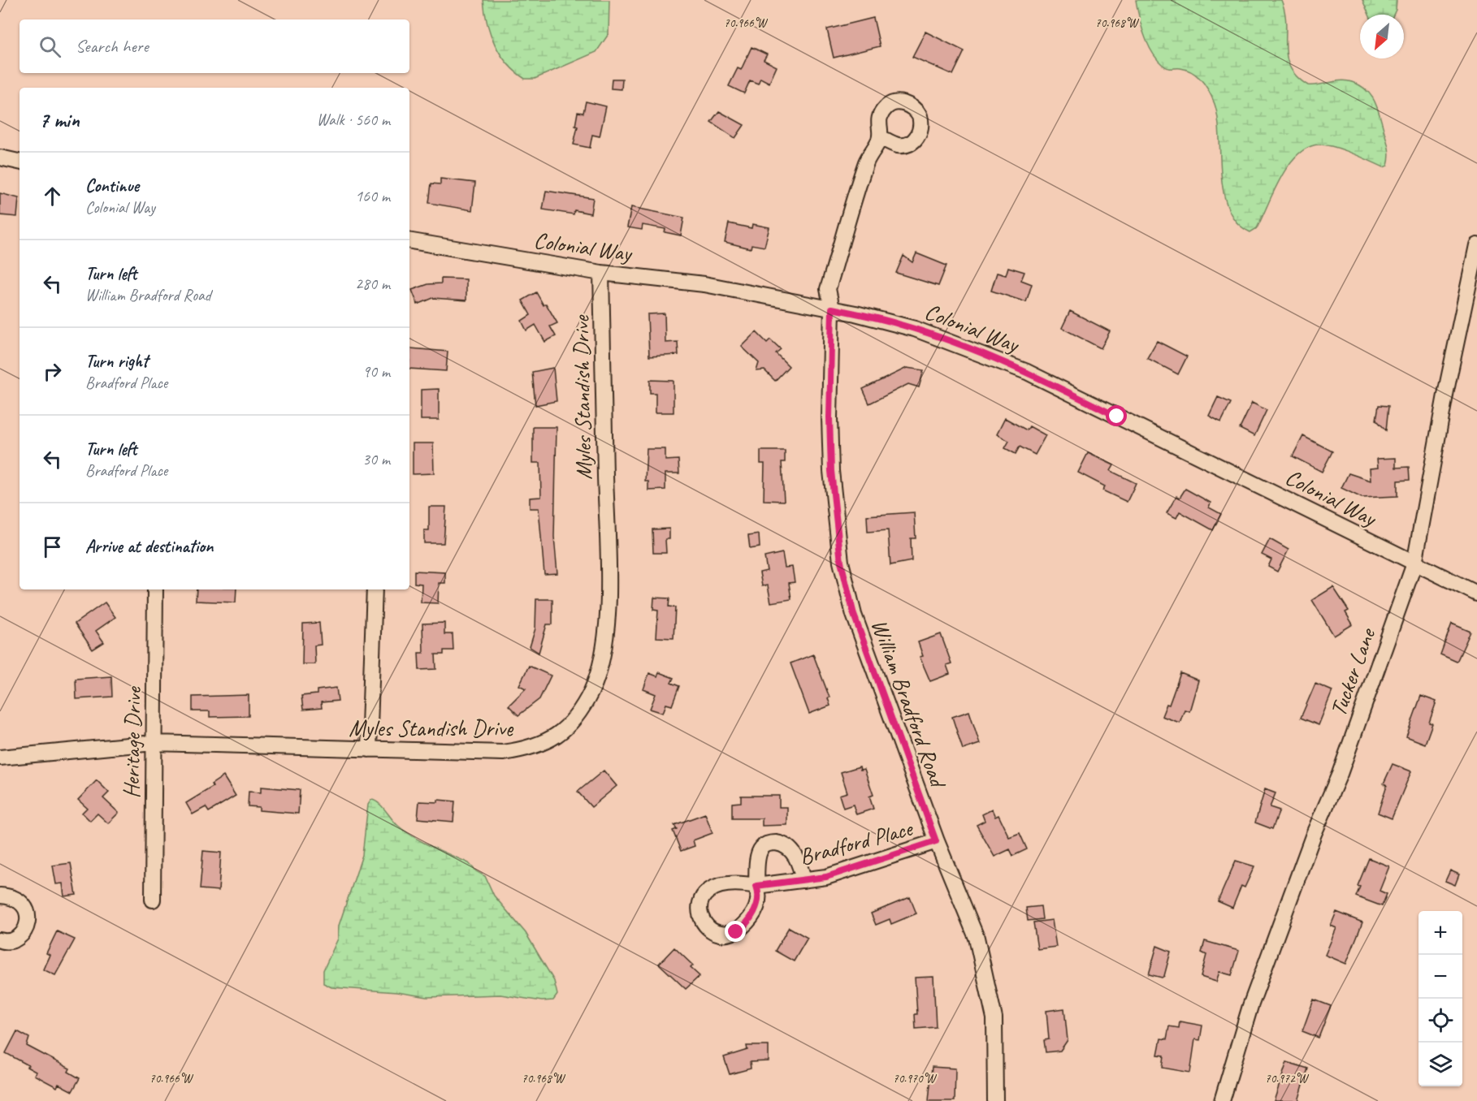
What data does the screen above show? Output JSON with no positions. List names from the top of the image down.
{
  "streets": {
    "street": [
      "Colonial Way",
      "Myles Standish Drive",
      "Tucker Lane",
      "William Bradford Road",
      "Heritage Drive",
      "Bradford Place"
    ]
  },
  "crossings": [
    ["Colonial Way", "Myles Standish Drive"],
    ["Colonial Way", "Tucker Lane"],
    ["Colonial Way", "William Bradford Road"],
    ["Myles Standish Drive", "Heritage Drive"],
    ["William Bradford Road", "Bradford Place"]
  ],
  "north": "bottom left",
  "page": {
    "search": "Search here",
    "heading": ["7 min", "Walk · 560 m"],
    "list": [
      ["Continue", "Colonial Way", "160 m"],
      ["Turn left", "William Bradford Road", "280 m"],
      ["Turn right", "Bradford Place", "90 m"],
      ["Turn left", "Bradford Place", "30 m"],
      "Arrive at destination"
    ],
    "map_buttons": ["+", "−"]
  },
  "coordinates": [
    "70.966°W",
    "70.968°W",
    "70.970°W",
    "70.972°W"
  ]
}
